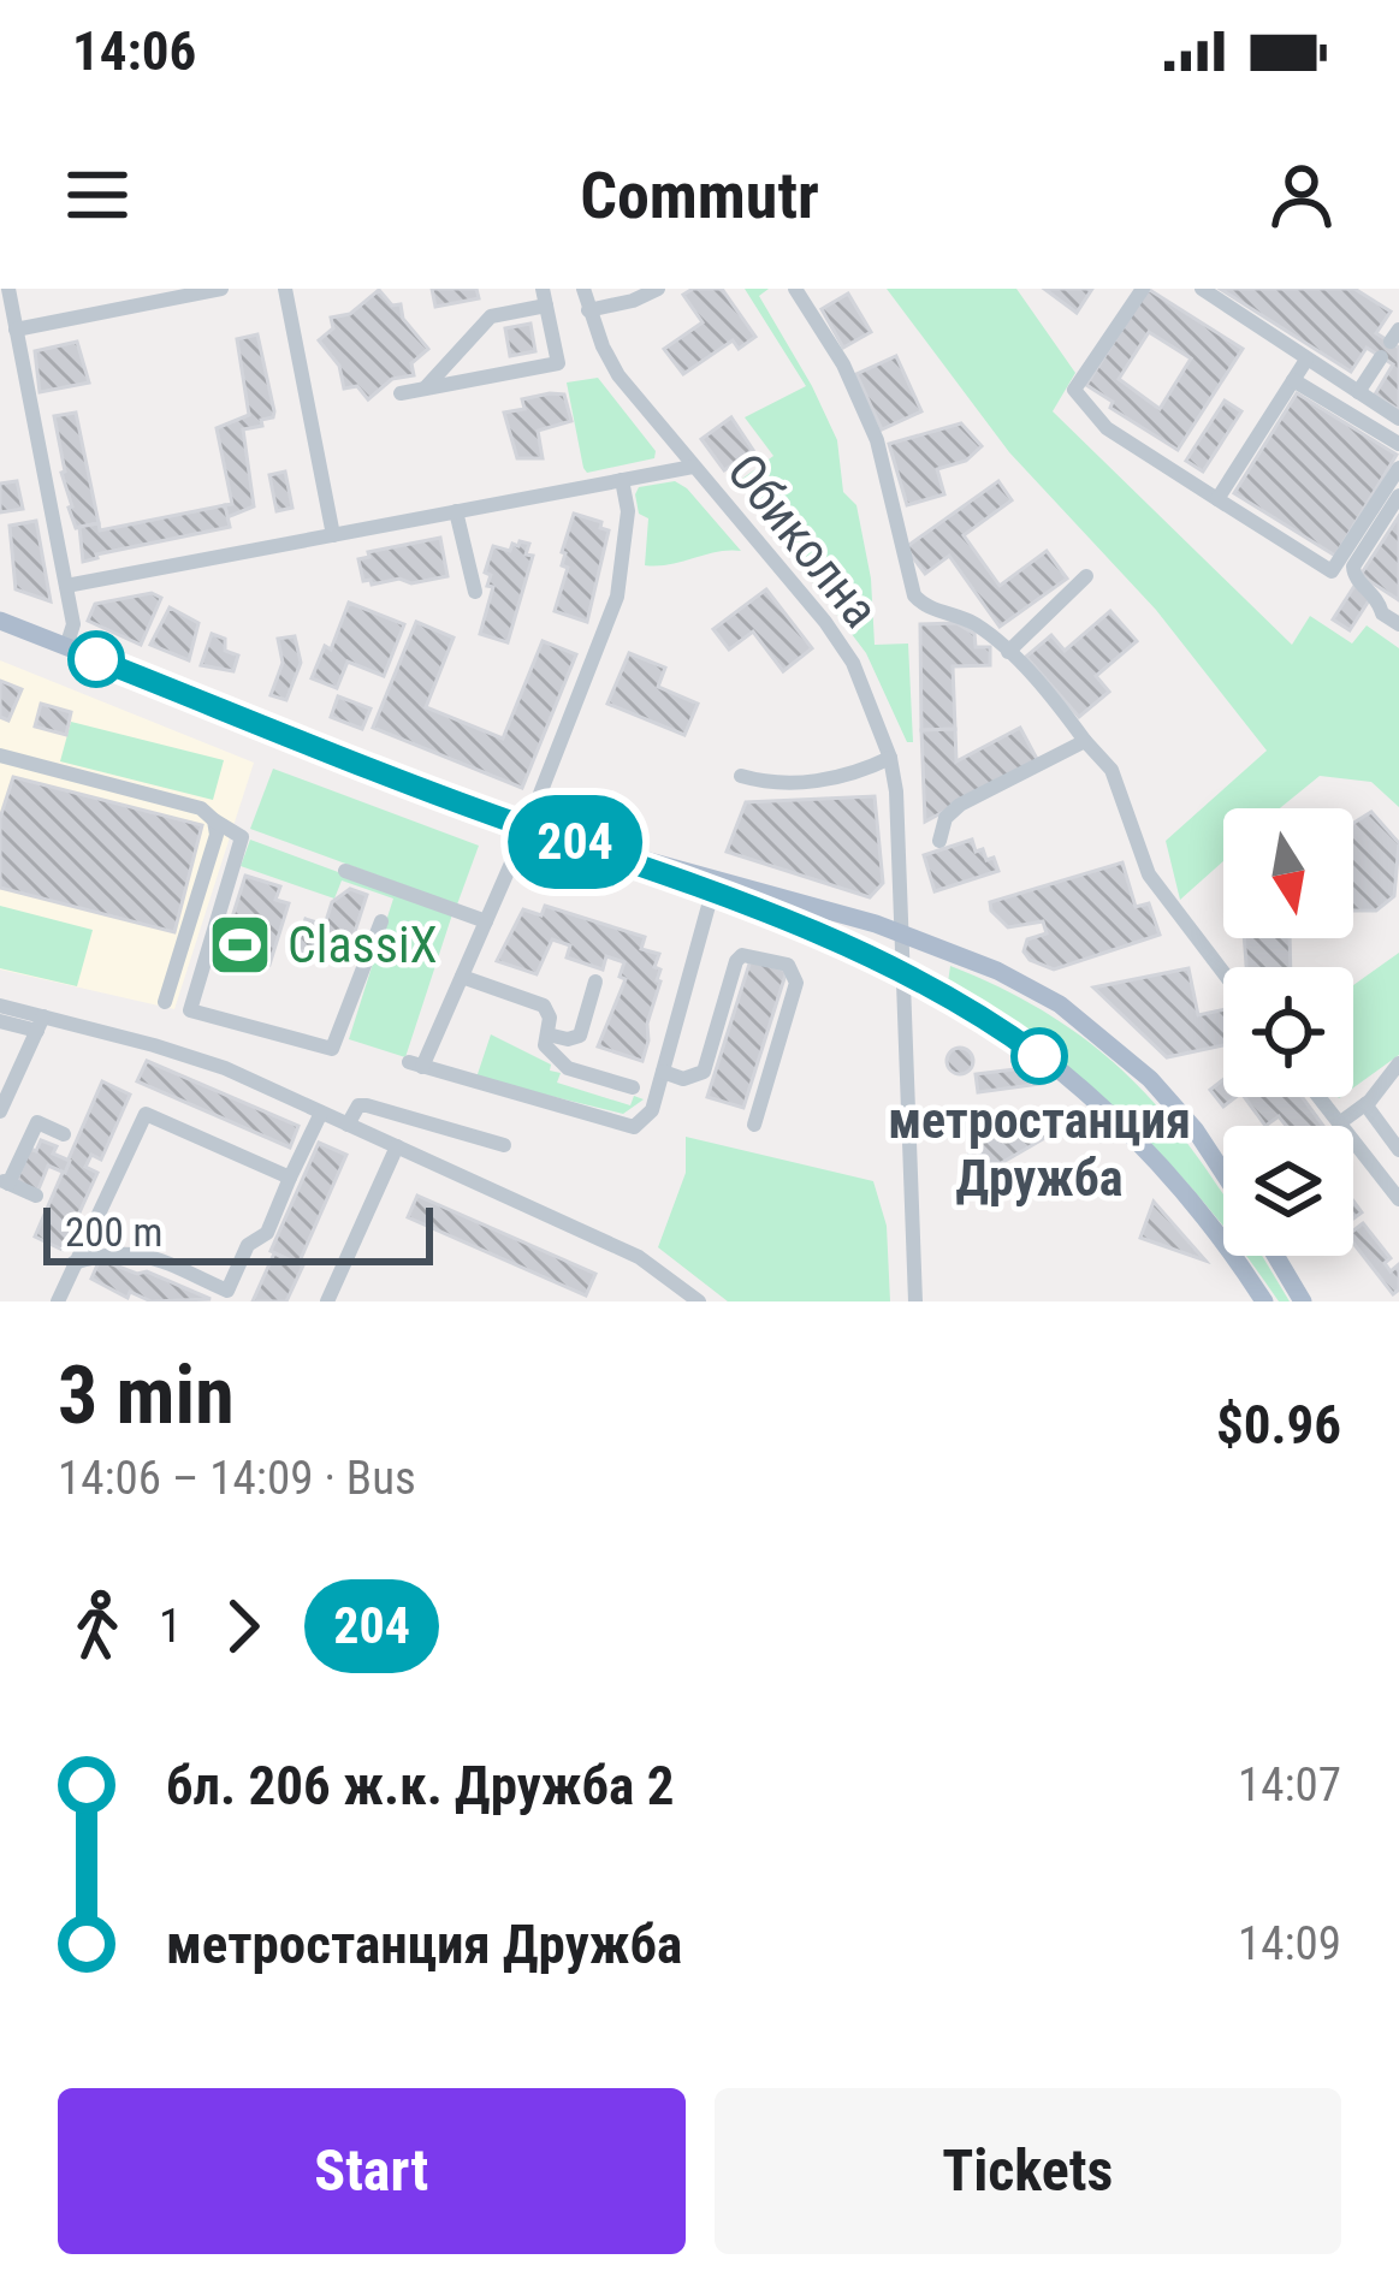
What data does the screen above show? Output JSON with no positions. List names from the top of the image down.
{
  "streets": {
    "street": ["Обиколна"]
  },
  "places": {
    "sports": ["ClassiX"],
    "other": ["метростанция Дружба"]
  },
  "lines": ["bus line 204"],
  "scale_bar": "200 m",
  "north": "bottom",
  "page": {
    "status": "14:06",
    "header": "Commutr",
    "on_map": "204",
    "scale": "200 m",
    "heading": ["3 min", "14:06 – 14:09 · Bus", "$0.96"],
    "legs": ["1", "204"],
    "list": [
      {
        "name": "бл. 206 ж.к. Дружба 2",
        "value": "14:07"
      },
      {
        "name": "метростанция Дружба",
        "value": "14:09"
      }
    ],
    "buttons": ["Start", "Tickets"]
  }
}
